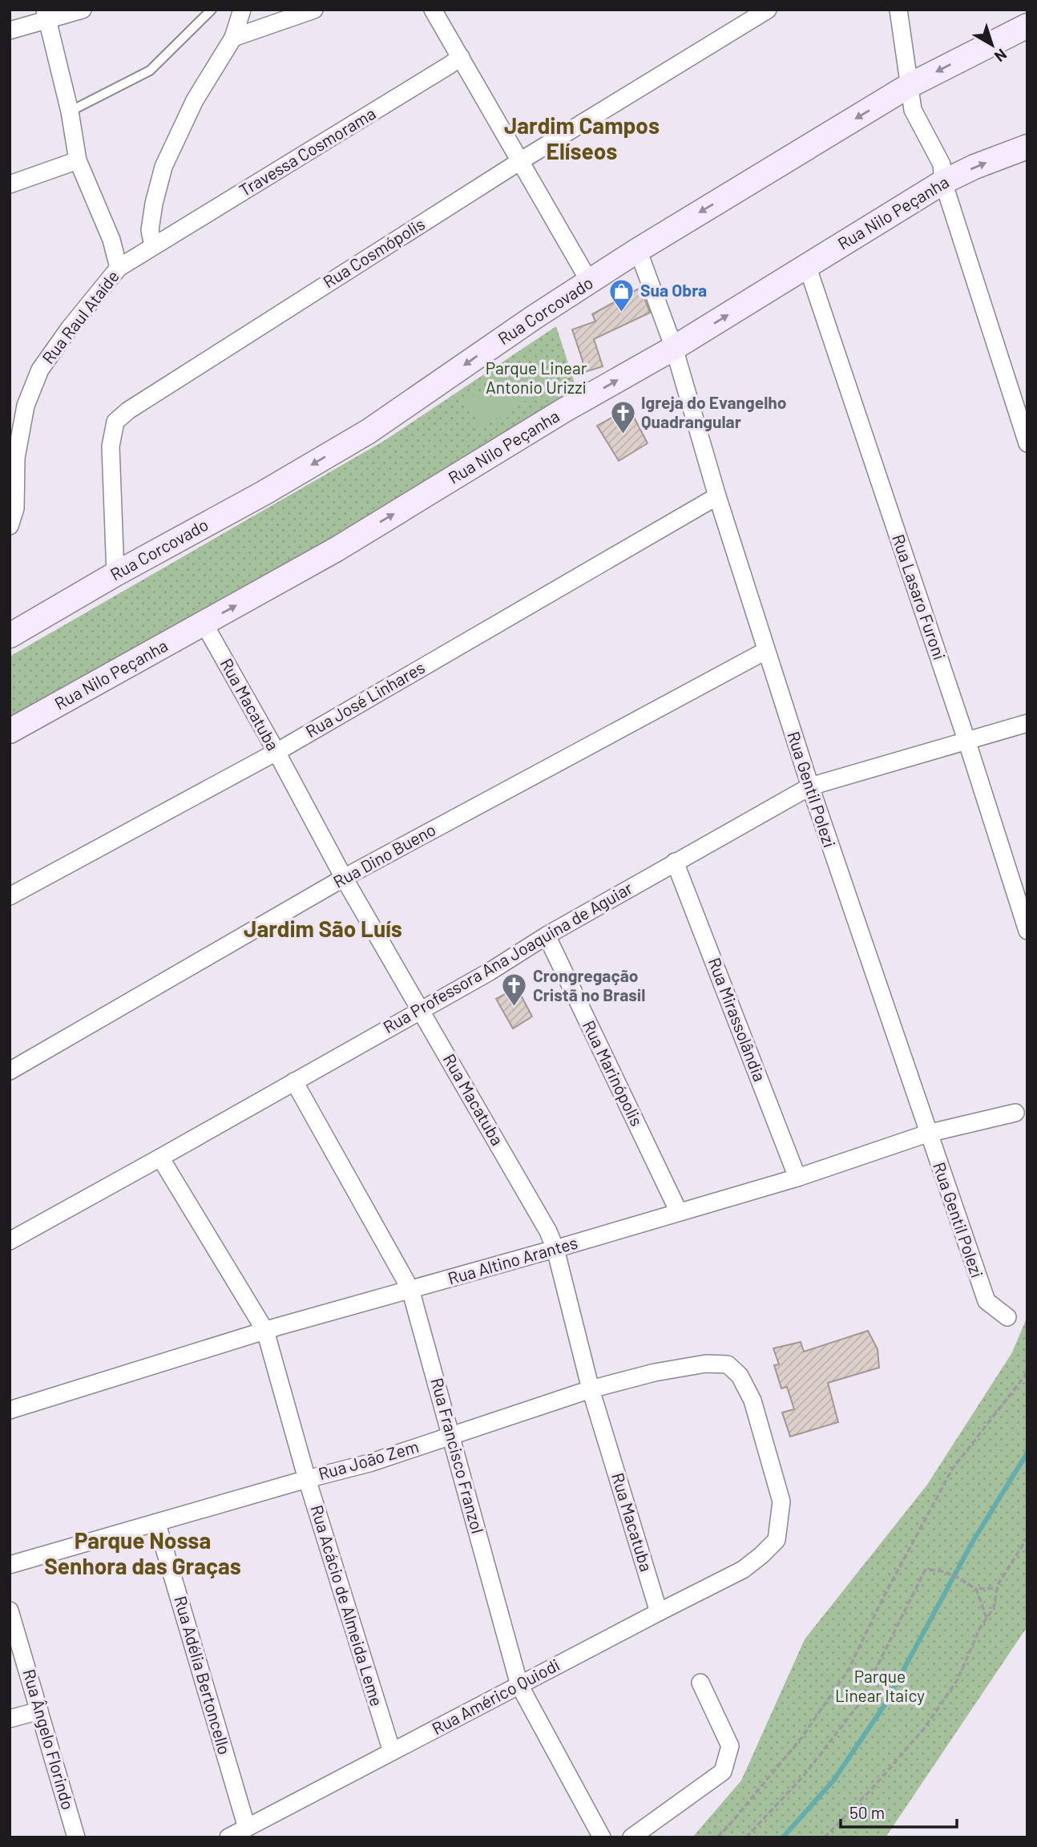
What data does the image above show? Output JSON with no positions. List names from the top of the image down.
{
  "streets": {
    "street": [
      "Travessa Cosmorama",
      "Rua Nilo Peçanha",
      "Rua Cosmópolis",
      "Rua Corcovado",
      "Rua Raul Ataíde",
      "Rua Lasaro Furoni",
      "Rua José Linhares",
      "Rua Macatuba",
      "Rua Gentil Polezi",
      "Rua Dino Bueno",
      "Rua Professora Ana Joaquina de Aguiar",
      "Rua Mirassolândia",
      "Rua Marinópolis",
      "Rua Altino Arantes",
      "Rua Francisco Franzol",
      "Rua João Zem",
      "Rua Acácio de Almeida Leme",
      "Rua Adélia Bertoncello",
      "Rua Américo Quiodi",
      "Rua Ângelo Florindo"
    ]
  },
  "crossings": [
    ["Travessa Cosmorama", "Rua Raul Ataíde"],
    ["Rua Nilo Peçanha", "Rua Lasaro Furoni"],
    ["Rua Nilo Peçanha", "Rua Macatuba"],
    ["Rua Nilo Peçanha", "Rua Gentil Polezi"],
    ["Rua Cosmópolis", "Rua Corcovado"],
    ["Rua Corcovado", "Rua Gentil Polezi"],
    ["Rua Lasaro Furoni", "Rua Professora Ana Joaquina de Aguiar"],
    ["Rua José Linhares", "Rua Macatuba"],
    ["Rua José Linhares", "Rua Gentil Polezi"],
    ["Rua Macatuba", "Rua Dino Bueno"],
    ["Rua Macatuba", "Rua Professora Ana Joaquina de Aguiar"],
    ["Rua Macatuba", "Rua Altino Arantes"],
    ["Rua Macatuba", "Rua João Zem"],
    ["Rua Macatuba", "Rua Américo Quiodi"],
    ["Rua Gentil Polezi", "Rua Dino Bueno"],
    ["Rua Gentil Polezi", "Rua Professora Ana Joaquina de Aguiar"],
    ["Rua Gentil Polezi", "Rua Altino Arantes"],
    ["Rua Professora Ana Joaquina de Aguiar", "Rua Mirassolândia"],
    ["Rua Professora Ana Joaquina de Aguiar", "Rua Marinópolis"],
    ["Rua Professora Ana Joaquina de Aguiar", "Rua Francisco Franzol"],
    ["Rua Professora Ana Joaquina de Aguiar", "Rua Acácio de Almeida Leme"],
    ["Rua Mirassolândia", "Rua Altino Arantes"],
    ["Rua Marinópolis", "Rua Altino Arantes"],
    ["Rua Altino Arantes", "Rua Francisco Franzol"],
    ["Rua Altino Arantes", "Rua Acácio de Almeida Leme"],
    ["Rua Francisco Franzol", "Rua João Zem"],
    ["Rua Francisco Franzol", "Rua Américo Quiodi"],
    ["Rua João Zem", "Rua Acácio de Almeida Leme"],
    ["Rua João Zem", "Rua Adélia Bertoncello"],
    ["Rua João Zem", "Rua Américo Quiodi"],
    ["Rua Acácio de Almeida Leme", "Rua Américo Quiodi"],
    ["Rua Adélia Bertoncello", "Rua Américo Quiodi"]
  ],
  "one_way": ["Rua Nilo Peçanha", "Rua Corcovado"],
  "districts": ["Jardim Campos Elíseos", "Jardim São Luís", "Parque Nossa Senhora das Graças"],
  "parks": ["Parque Linear Antonio Urizzi", "Parque Linear Itaicy"],
  "places": {
    "shop": ["Sua Obra"],
    "church": ["Igreja do Evangelho Quadrangular", "Crongregação Cristã no Brasil"]
  },
  "scale_bar": "50 m",
  "north": "bottom right"
}
